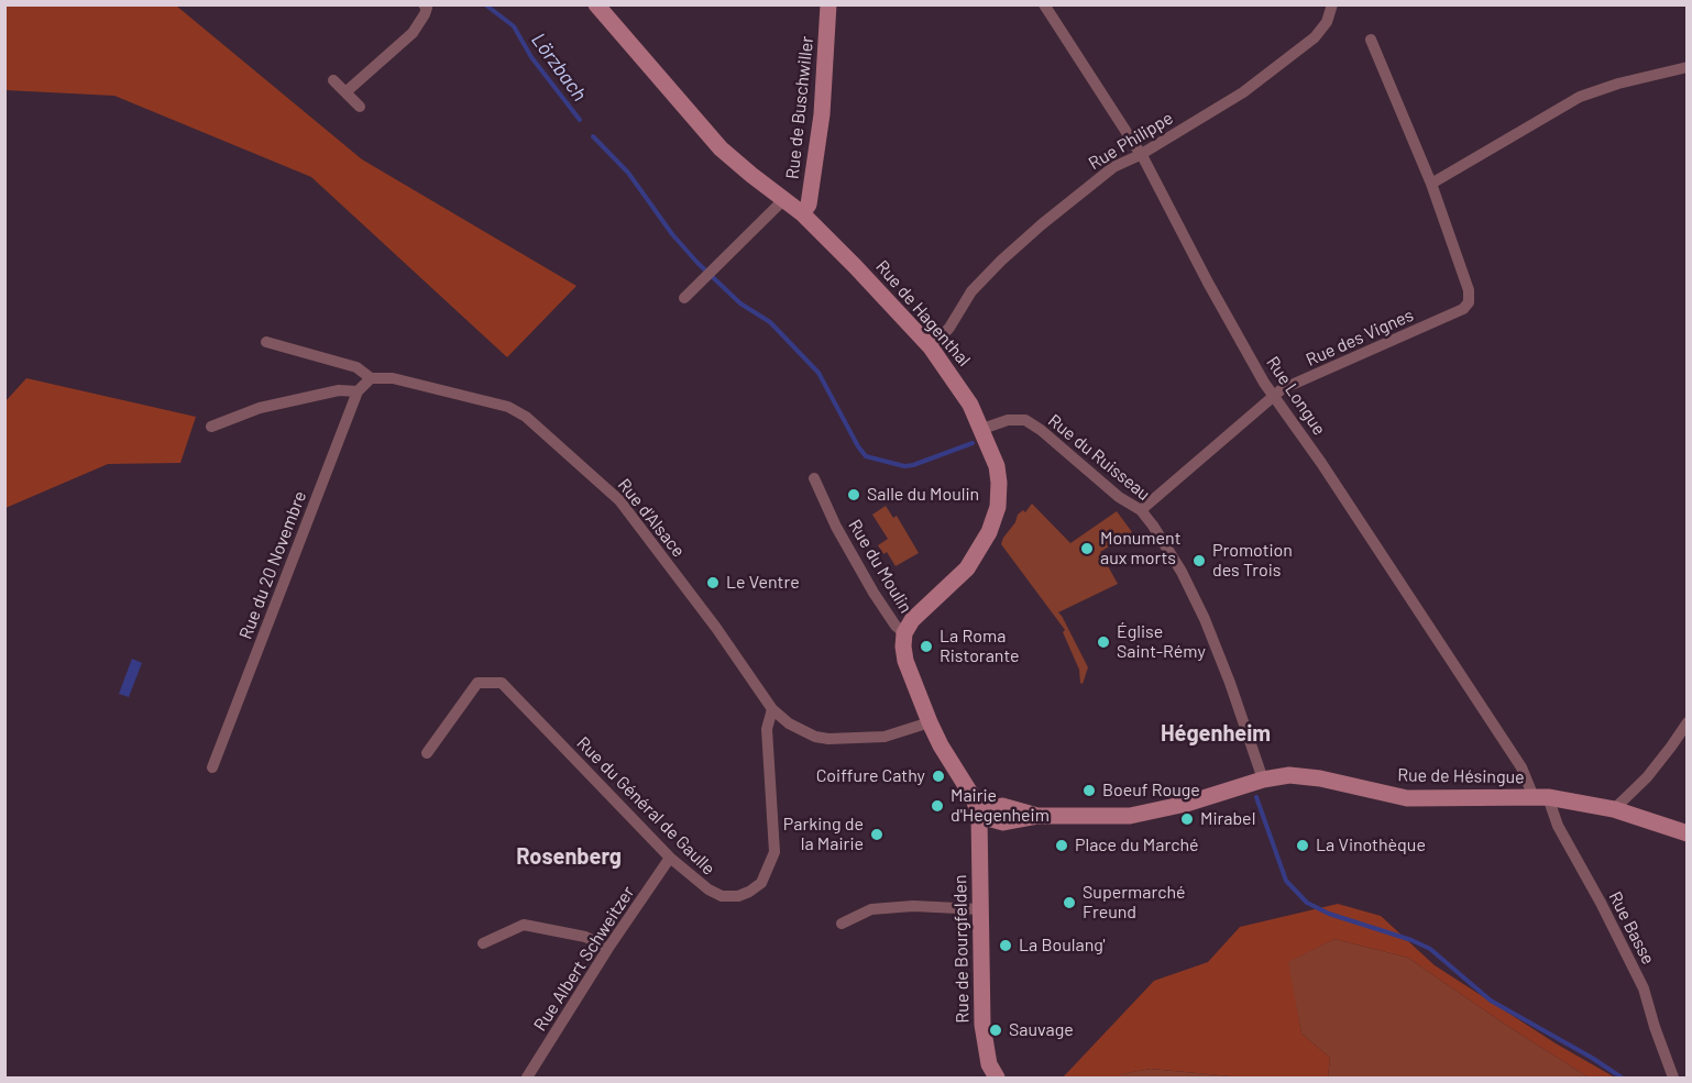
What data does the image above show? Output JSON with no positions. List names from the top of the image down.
{
  "streets": {
    "main road": [
      "Rue de Buschwiller",
      "Rue de Hagenthal",
      "Rue de Hésingue",
      "Rue de Bourgfelden"
    ],
    "street": [
      "Rue Philippe",
      "Rue des Vignes",
      "Rue Longue",
      "Rue du Ruisseau",
      "Rue d'Alsace",
      "Rue du 20 Novembre",
      "Rue du Moulin",
      "Rue du Général de Gaulle",
      "Rue Basse",
      "Rue Albert Schweitzer"
    ]
  },
  "crossings": [
    ["Rue de Buschwiller", "Rue de Hagenthal"],
    ["Rue Philippe", "Rue de Hagenthal"],
    ["Rue Philippe", "Rue Longue"],
    ["Rue de Hagenthal", "Rue du Ruisseau"],
    ["Rue de Hagenthal", "Rue du Moulin"],
    ["Rue des Vignes", "Rue Longue"],
    ["Rue des Vignes", "Rue du Ruisseau"],
    ["Rue Longue", "Rue de Hésingue"],
    ["Rue Longue", "Rue Basse"],
    ["Rue du Ruisseau", "Rue de Hésingue"],
    ["Rue d'Alsace", "Rue du 20 Novembre"],
    ["Rue d'Alsace", "Rue du Général de Gaulle"],
    ["Rue de Hésingue", "Rue Basse"],
    ["Rue de Hésingue", "Rue de Bourgfelden"],
    ["Rue du Général de Gaulle", "Rue Albert Schweitzer"]
  ],
  "districts": ["Hégenheim", "Rosenberg"],
  "water": ["Lörzbach"],
  "places": [
    "Salle du Moulin",
    "Monument aux morts",
    "Promotion des Trois",
    "Le Ventre",
    "Église Saint-Rémy",
    "La Roma Ristorante",
    "Coiffure Cathy",
    "Boeuf Rouge",
    "Mairie d'Hegenheim",
    "Mirabel",
    "Parking de la Mairie",
    "Place du Marché",
    "La Vinothèque",
    "Supermarché Freund",
    "La Boulang'",
    "Sauvage"
  ]
}
